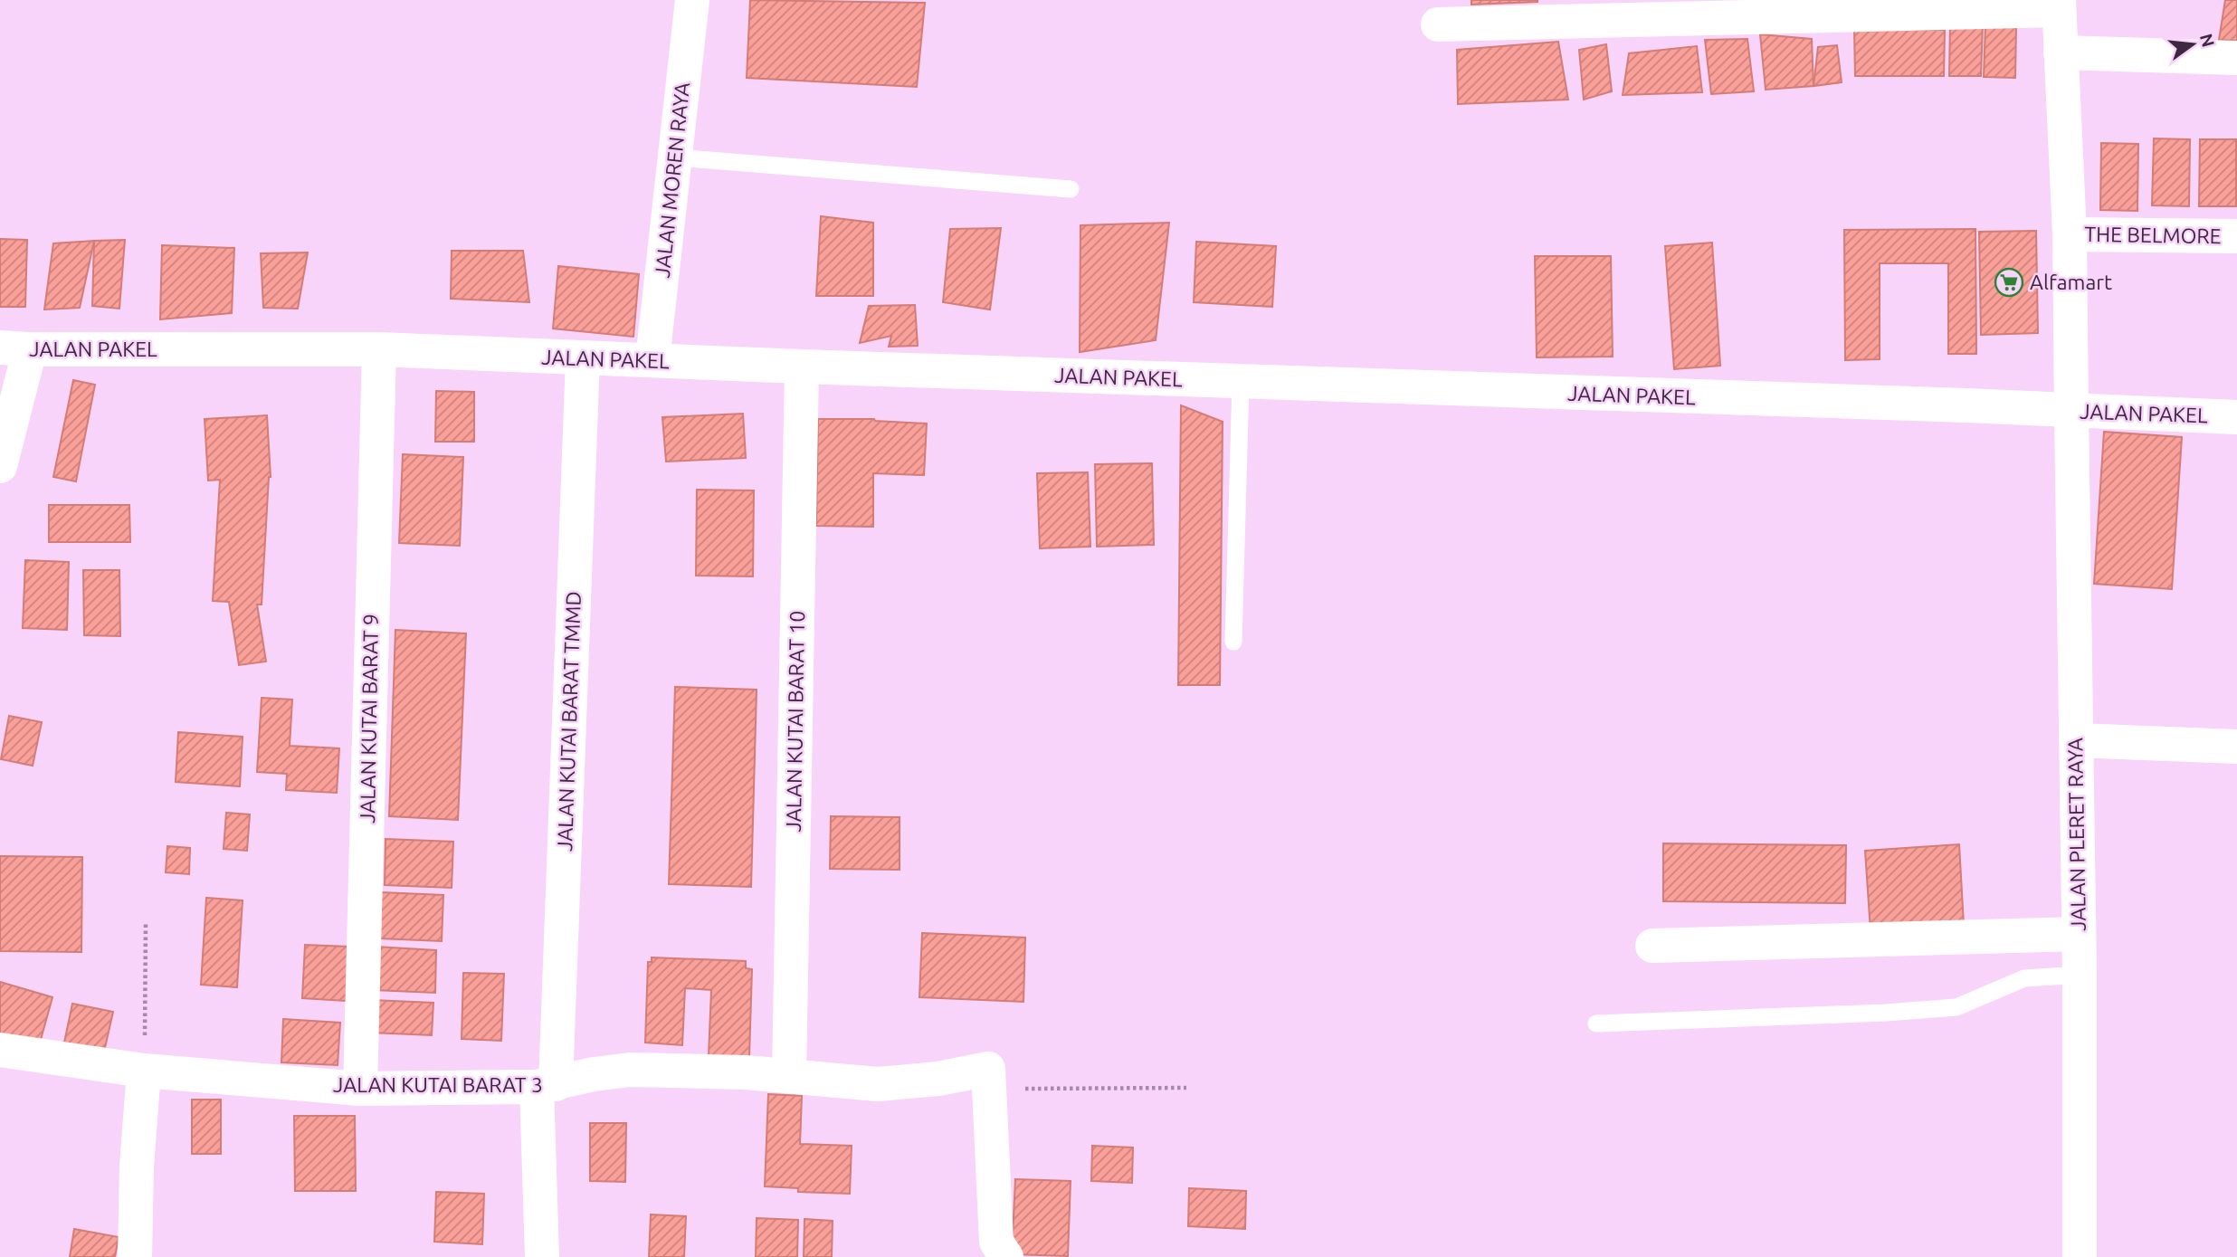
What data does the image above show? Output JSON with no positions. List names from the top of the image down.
{
  "streets": {
    "street": [
      "JALAN MOREN RAYA",
      "THE BELMORE",
      "JALAN PAKEL",
      "JALAN KUTAI BARAT 9",
      "JALAN KUTAI BARAT TMMD",
      "JALAN KUTAI BARAT 10",
      "JALAN PLERET RAYA",
      "JALAN KUTAI BARAT 3"
    ]
  },
  "crossings": [
    ["JALAN MOREN RAYA", "JALAN PAKEL"],
    ["THE BELMORE", "JALAN PLERET RAYA"],
    ["JALAN PAKEL", "JALAN KUTAI BARAT 9"],
    ["JALAN PAKEL", "JALAN KUTAI BARAT TMMD"],
    ["JALAN PAKEL", "JALAN KUTAI BARAT 10"],
    ["JALAN PAKEL", "JALAN PLERET RAYA"],
    ["JALAN KUTAI BARAT 9", "JALAN KUTAI BARAT 3"],
    ["JALAN KUTAI BARAT TMMD", "JALAN KUTAI BARAT 3"],
    ["JALAN KUTAI BARAT 10", "JALAN KUTAI BARAT 3"]
  ],
  "places": {
    "supermarket": ["Alfamart"]
  },
  "north": "right"
}
